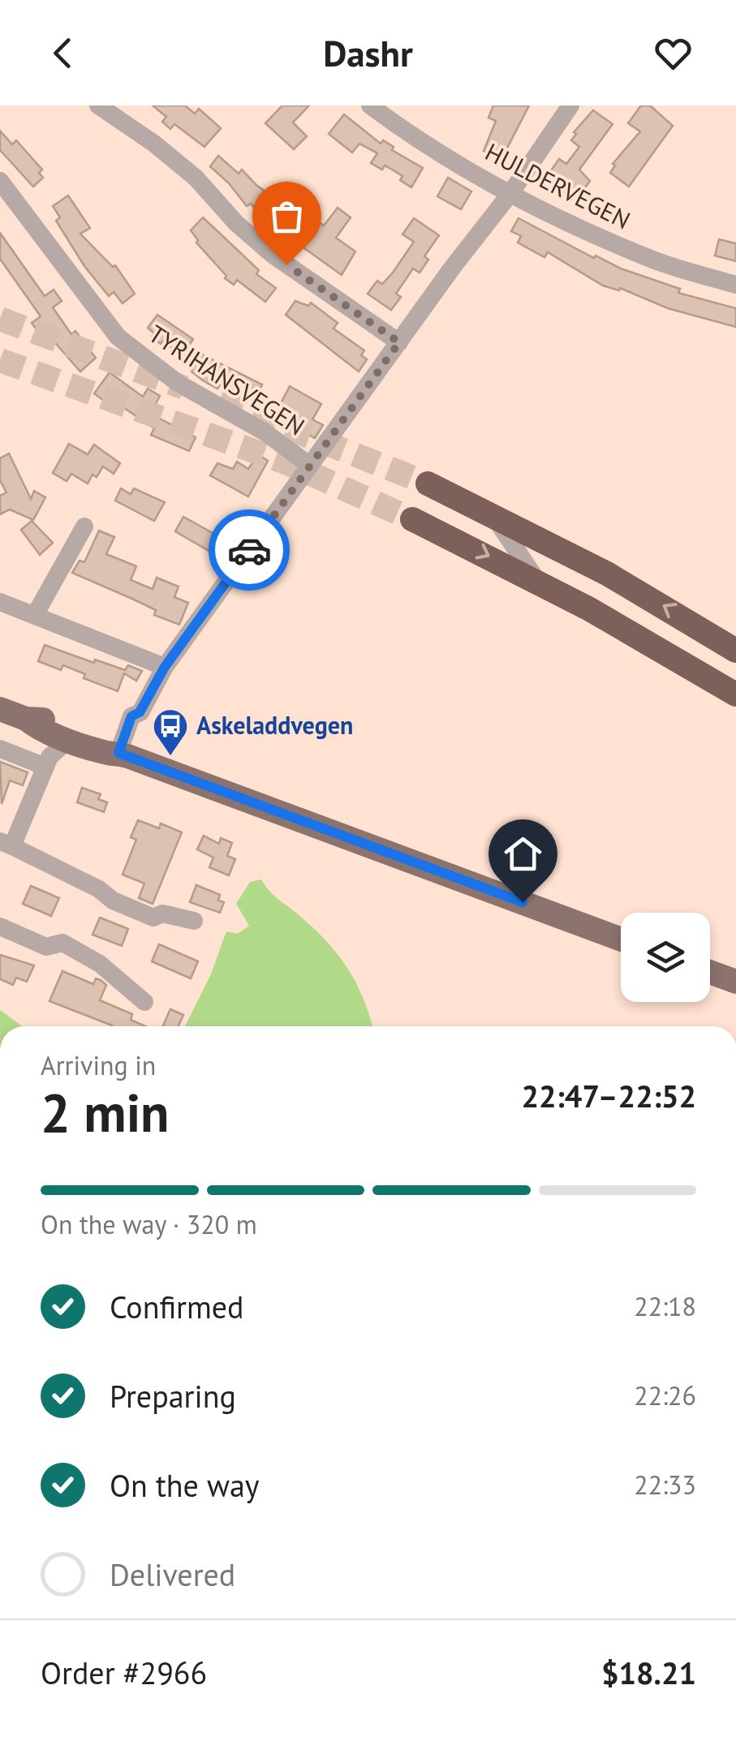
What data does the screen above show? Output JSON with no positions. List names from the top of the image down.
{
  "streets": {
    "street": ["HULDERVEGEN", "TYRIHANSVEGEN"]
  },
  "places": {
    "bus stop": ["Askeladdvegen"]
  },
  "page": {
    "header": "Dashr",
    "heading": ["2 min", "Arriving in", "22:47–22:52"],
    "panel": ["Order #2966", "$18.21"],
    "bar": "On the way · 320 m",
    "list": [
      ["Confirmed", "22:18"],
      ["Preparing", "22:26"],
      ["On the way", "22:33"],
      "Delivered"
    ]
  }
}
